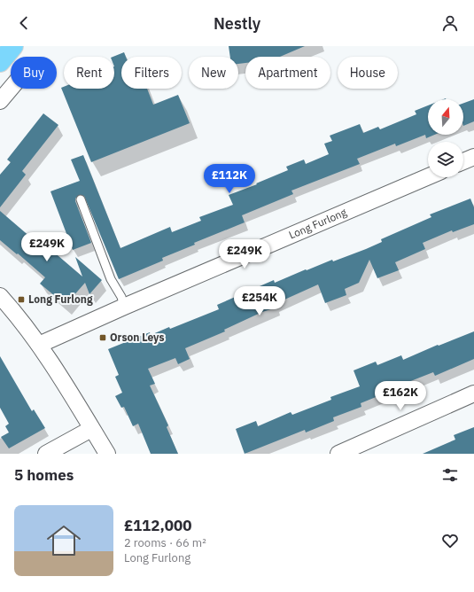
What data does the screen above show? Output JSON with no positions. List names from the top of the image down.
{
  "streets": {
    "street": ["Long Furlong"]
  },
  "places": {
    "transit": ["Long Furlong", "Orson Leys"]
  },
  "north": "top",
  "page": {
    "header": "Nestly",
    "chip": [
      "Buy",
      "Rent",
      "Filters",
      "New",
      "Apartment",
      "House"
    ],
    "price": [
      "£112K",
      "£249K",
      "£249K",
      "£254K",
      "£162K"
    ],
    "heading": "5 homes",
    "list": [
      {
        "name": "£112,000",
        "note": "2 rooms · 66 m² · Long Furlong"
      }
    ]
  }
}
